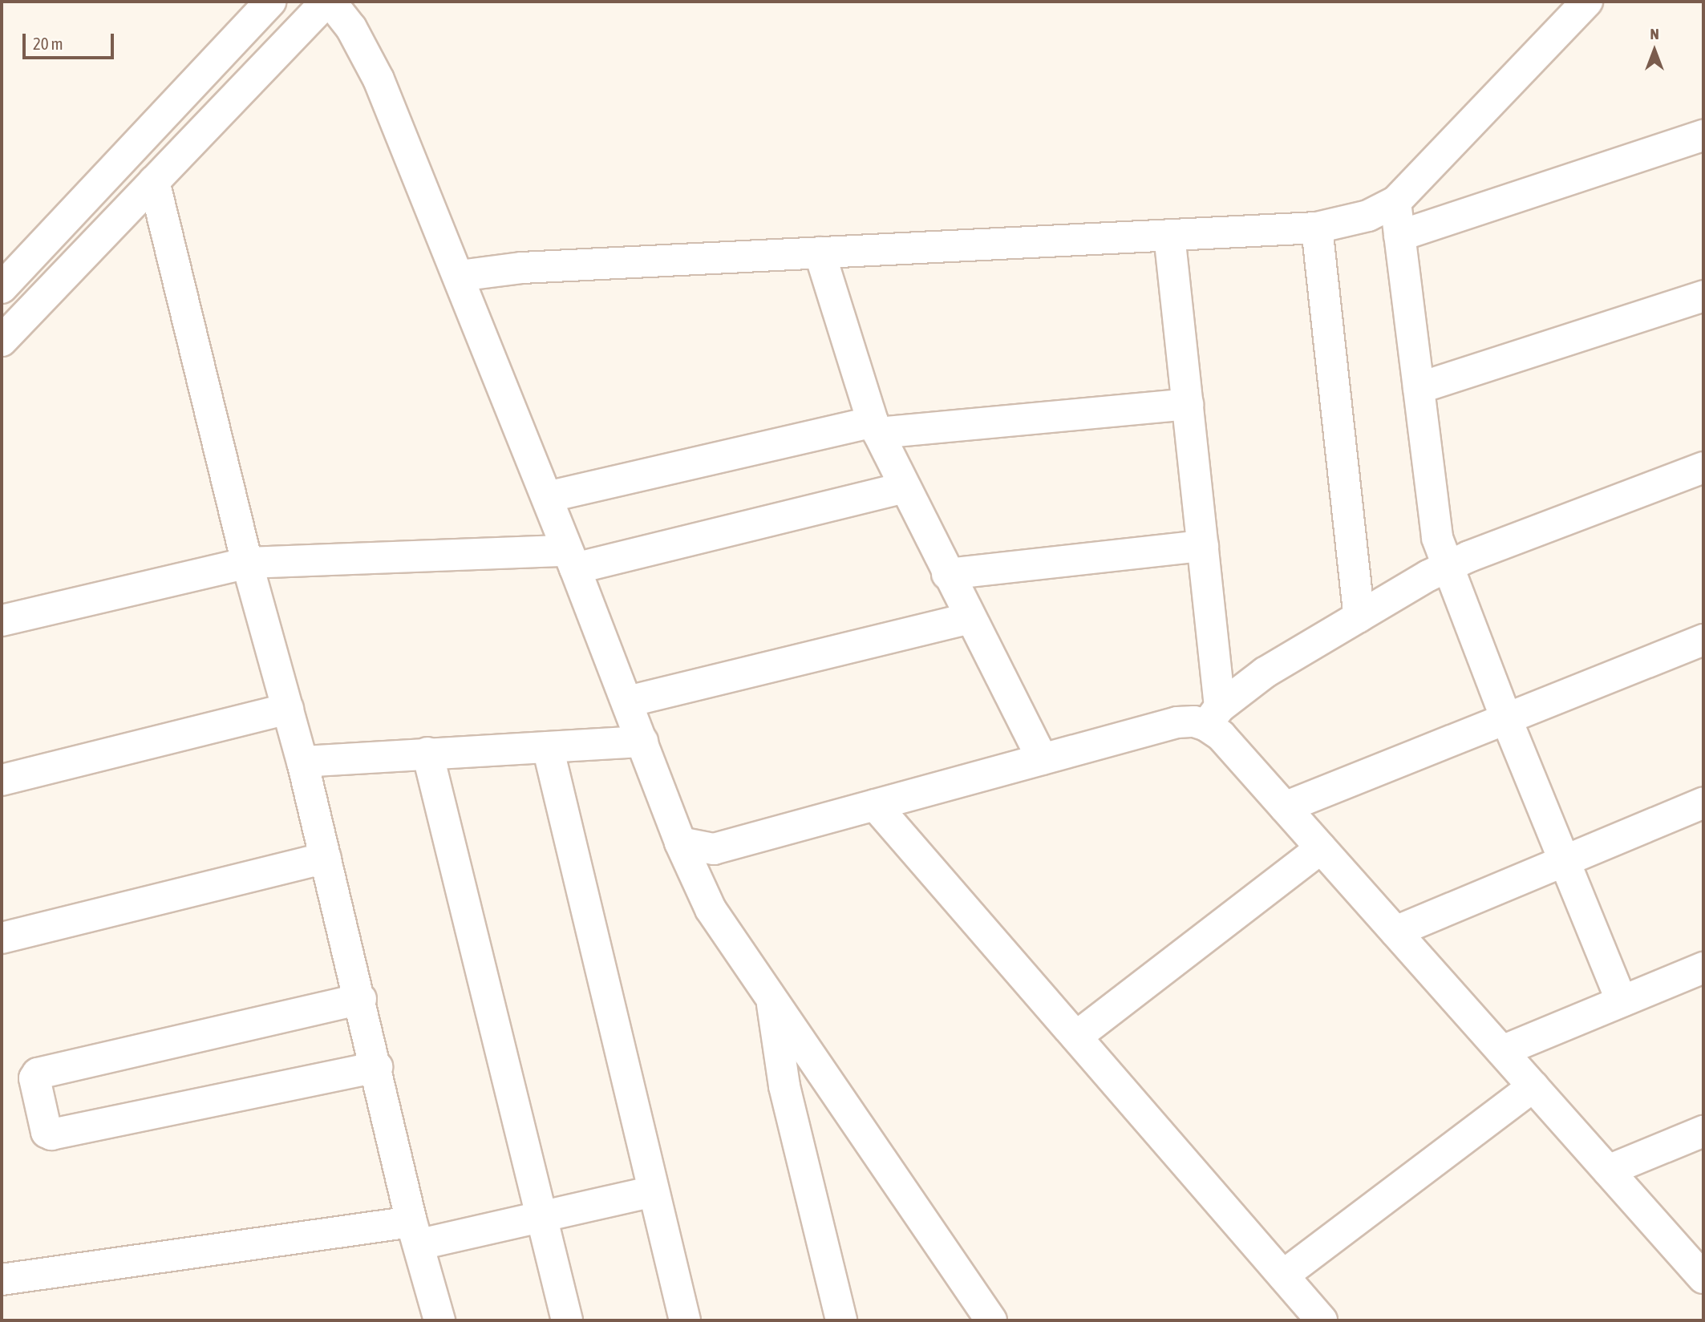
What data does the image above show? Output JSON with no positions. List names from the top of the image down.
{
  "scale_bar": "20 m",
  "north": "top"
}
